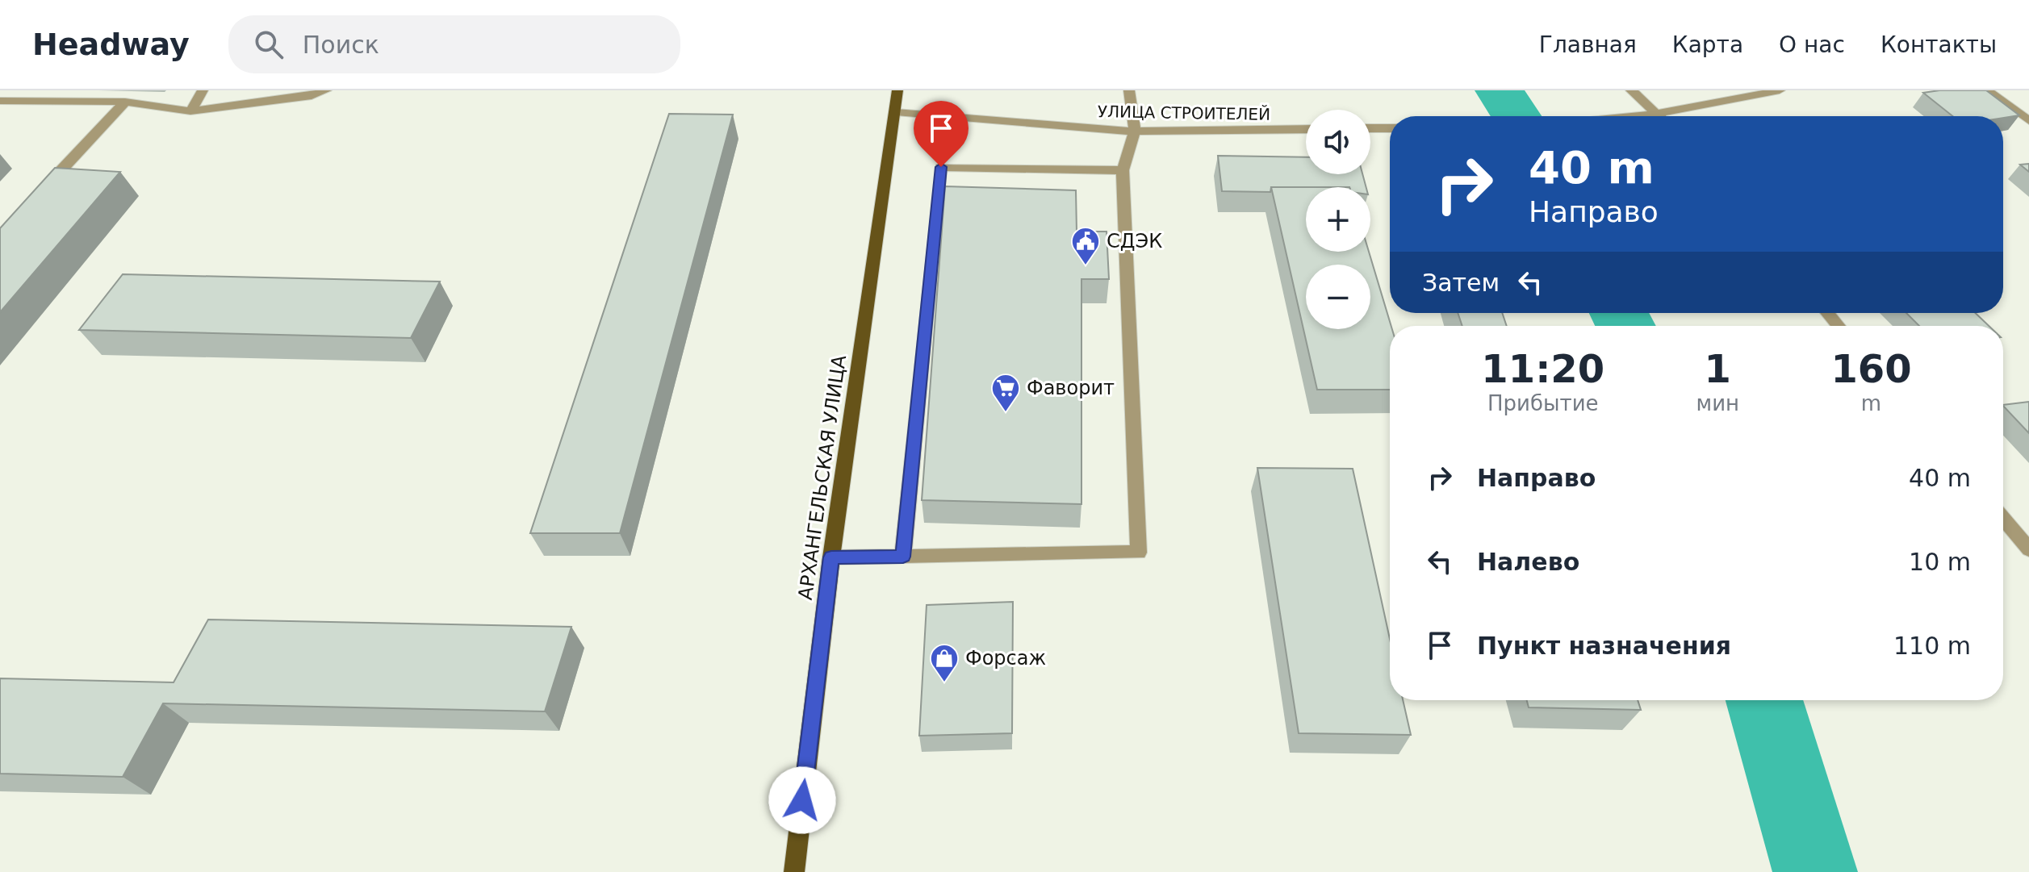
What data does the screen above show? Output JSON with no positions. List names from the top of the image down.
{
  "streets": {
    "main road": ["АРХАНГЕЛЬСКАЯ УЛИЦА"],
    "street": ["УЛИЦА СТРОИТЕЛЕЙ"]
  },
  "crossings": [
    ["УЛИЦА СТРОИТЕЛЕЙ", "АРХАНГЕЛЬСКАЯ УЛИЦА"]
  ],
  "places": {
    "public building": ["СДЭК"],
    "supermarket": ["Фаворит"],
    "shop": ["Форсаж"]
  },
  "page": {
    "header": "Headway",
    "search": "Поиск",
    "nav": [
      "Главная",
      "Карта",
      "О нас",
      "Контакты"
    ],
    "map_buttons": ["+", "−"],
    "turn": ["40 m", "Направо"],
    "then": "Затем",
    "eta": [
      "11:20",
      "Прибытие",
      "1",
      "мин",
      "160",
      "m"
    ],
    "list": [
      {
        "name": "Направо",
        "value": "40 m"
      },
      {
        "name": "Налево",
        "value": "10 m"
      },
      {
        "name": "Пункт назначения",
        "value": "110 m"
      }
    ]
  }
}
